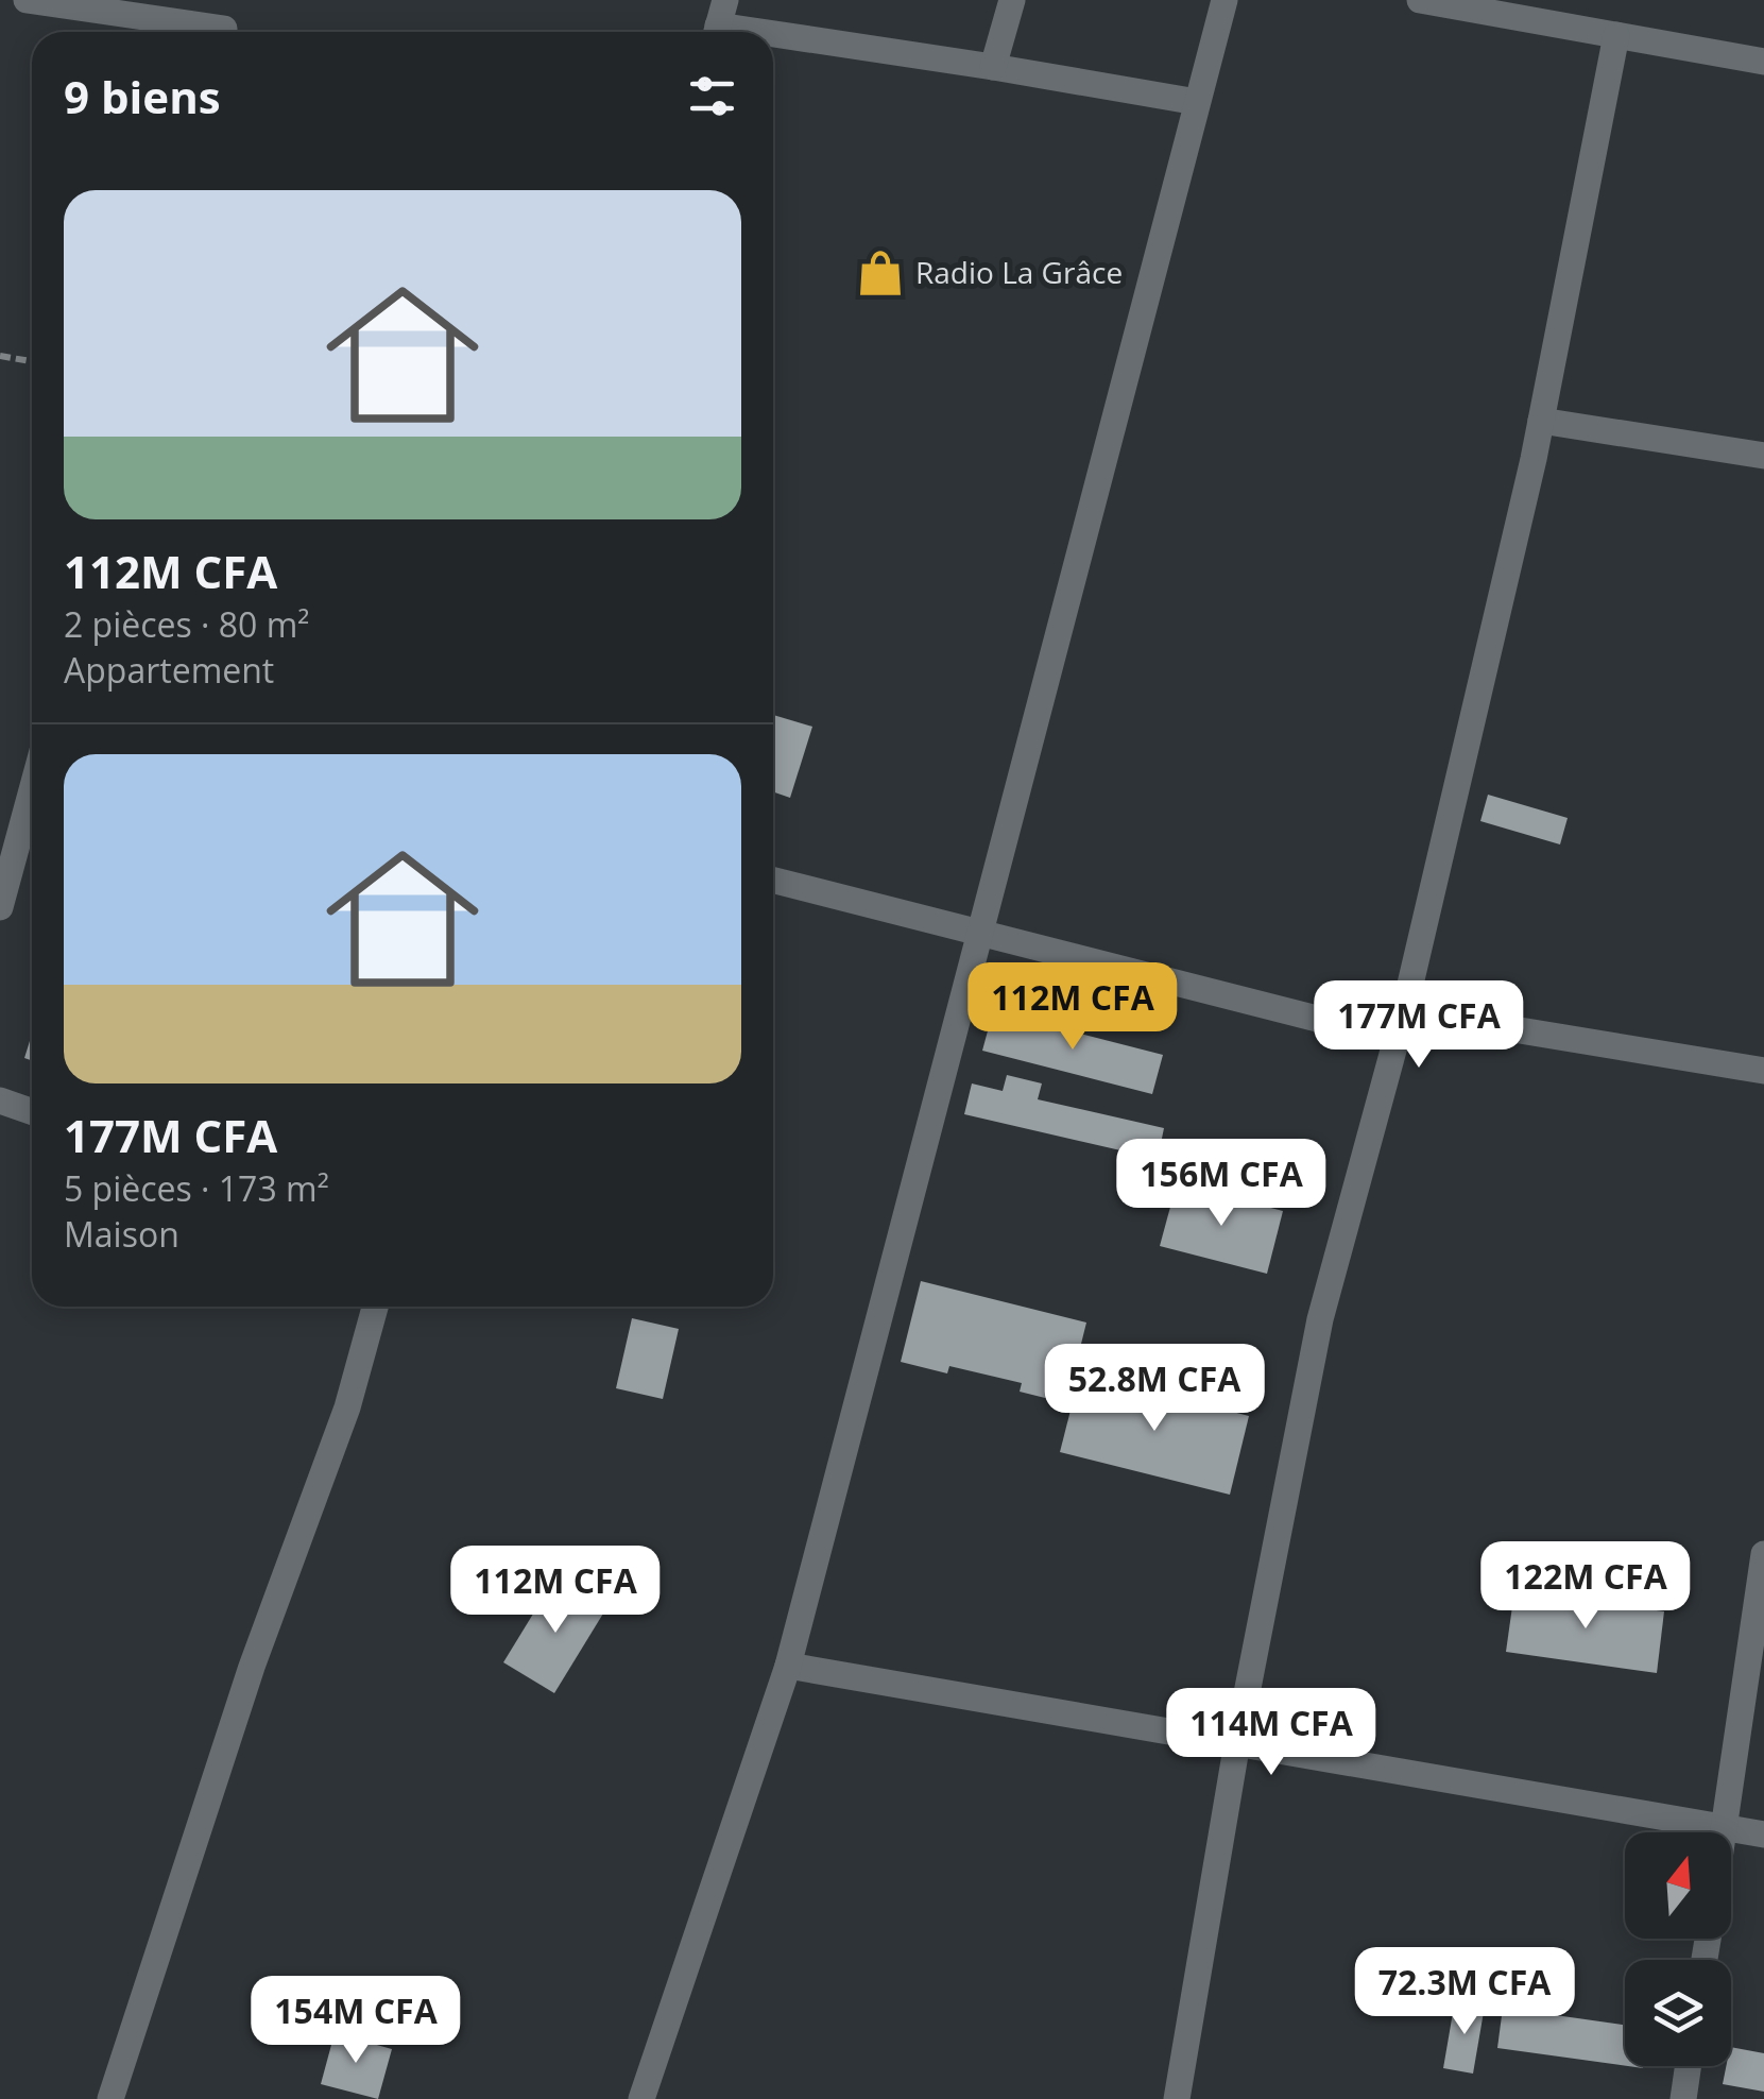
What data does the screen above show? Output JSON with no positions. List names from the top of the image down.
{
  "places": {
    "shop": ["Radio La Grâce"]
  },
  "north": "top",
  "page": {
    "heading": "9 biens",
    "list": [
      {
        "name": "112M CFA",
        "note": "2 pièces · 80 m² · Appartement"
      },
      {
        "name": "177M CFA",
        "note": "5 pièces · 173 m² · Maison"
      }
    ],
    "price": [
      "112M CFA",
      "177M CFA",
      "156M CFA",
      "52.8M CFA",
      "122M CFA",
      "112M CFA",
      "114M CFA",
      "72.3M CFA",
      "154M CFA"
    ]
  }
}
